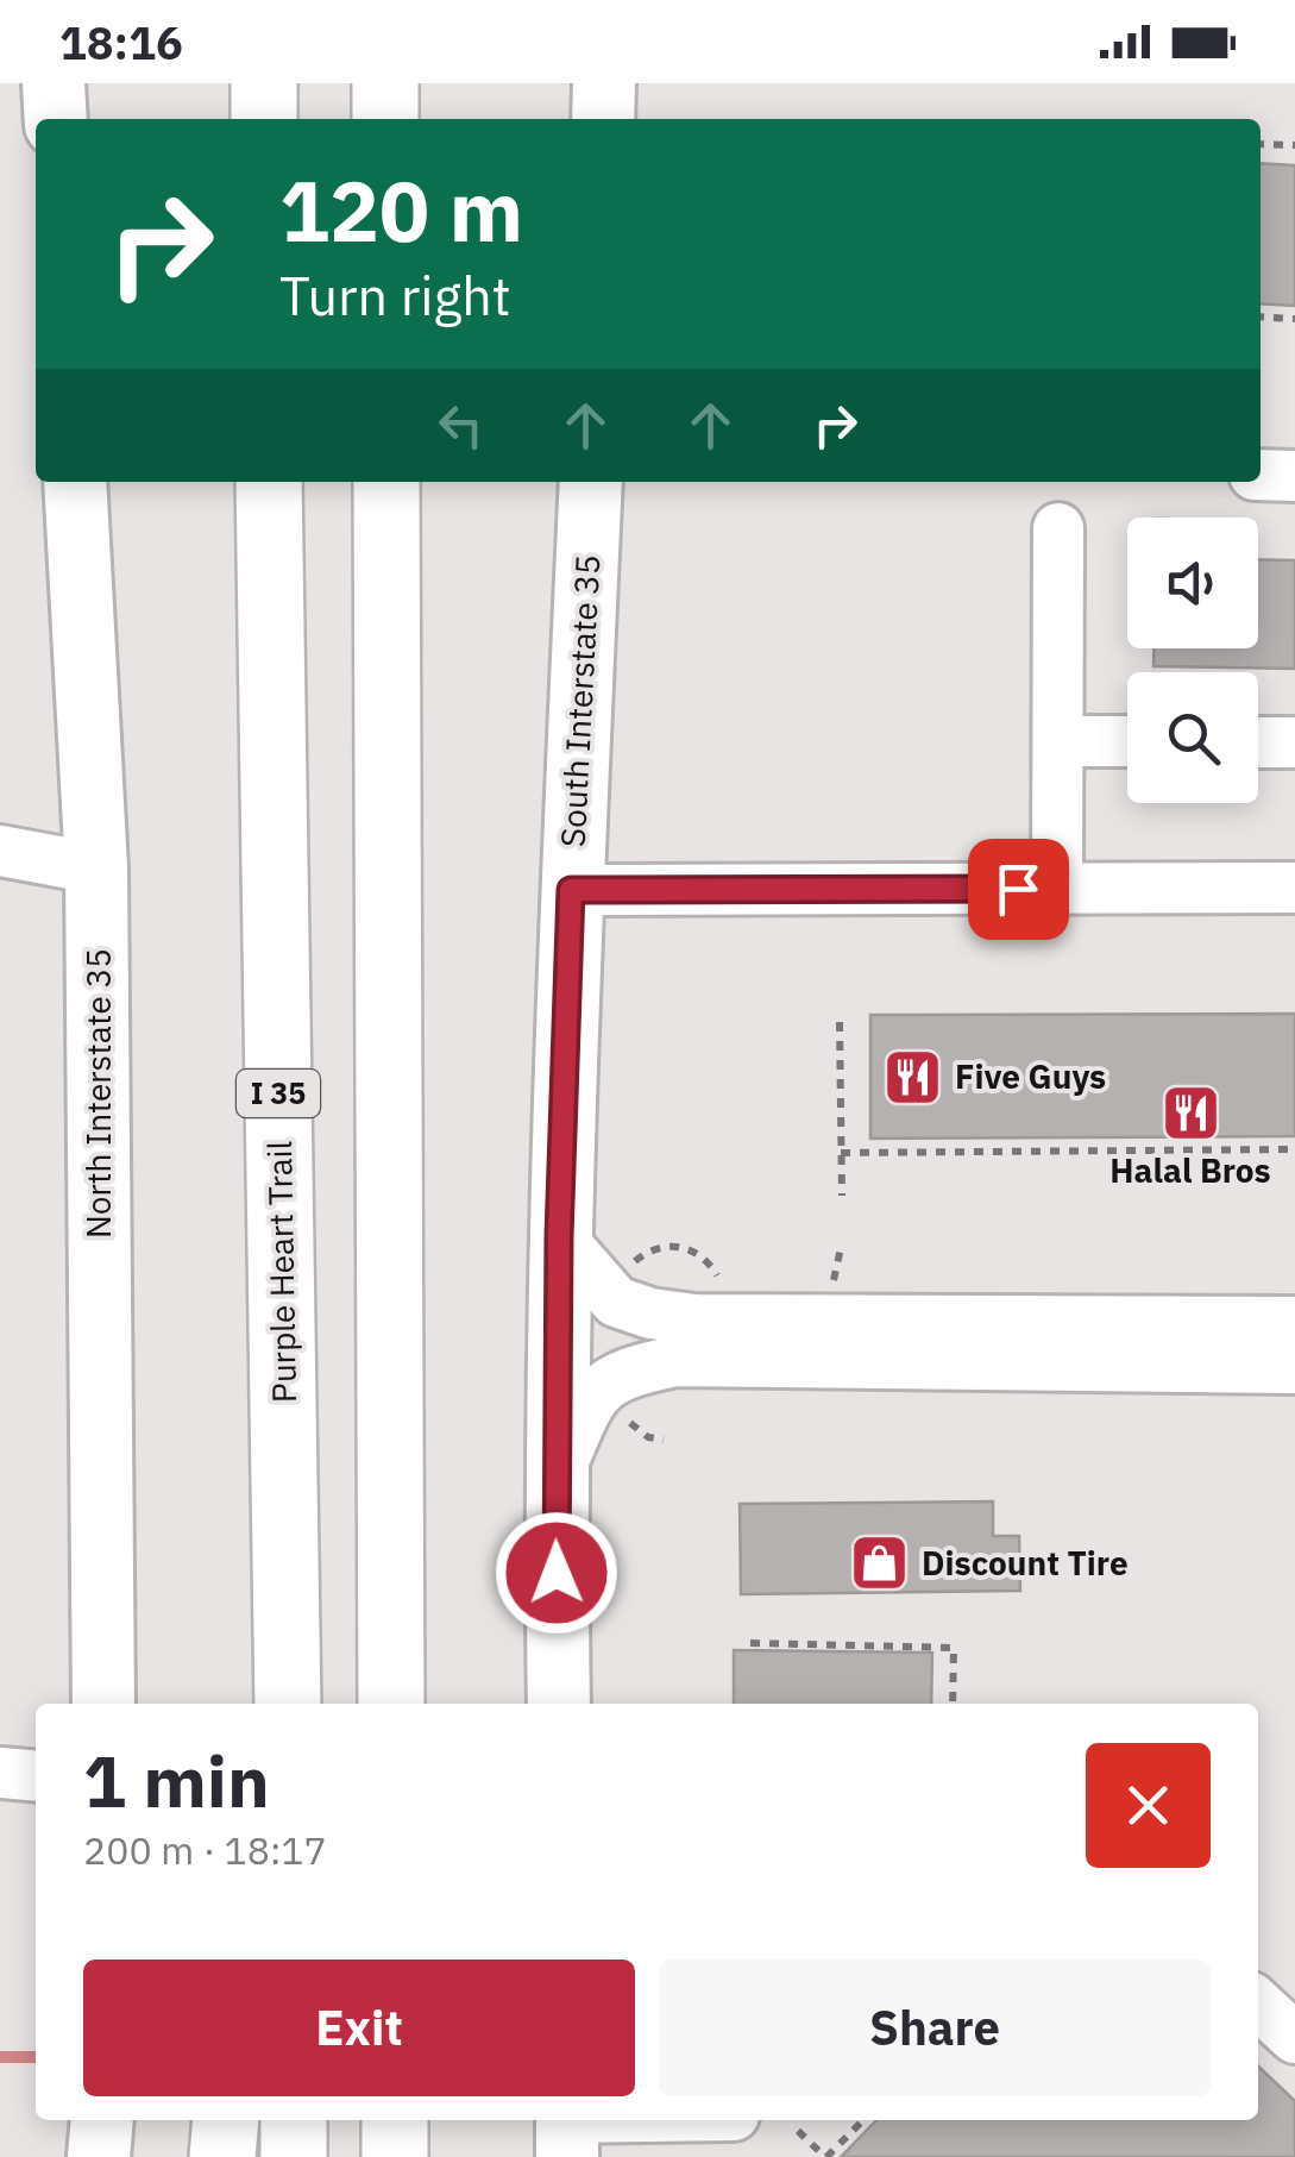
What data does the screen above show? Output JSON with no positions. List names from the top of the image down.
{
  "streets": {
    "highway": ["I 35", "Purple Heart Trail"],
    "main road": ["South Interstate 35", "North Interstate 35"]
  },
  "places": {
    "restaurant": ["Five Guys", "Halal Bros"],
    "shop": ["Discount Tire"]
  },
  "page": {
    "status": "18:16",
    "turn": ["120 m", "Turn right"],
    "heading": ["1 min", "200 m · 18:17"],
    "buttons": ["Exit", "Share"]
  }
}
